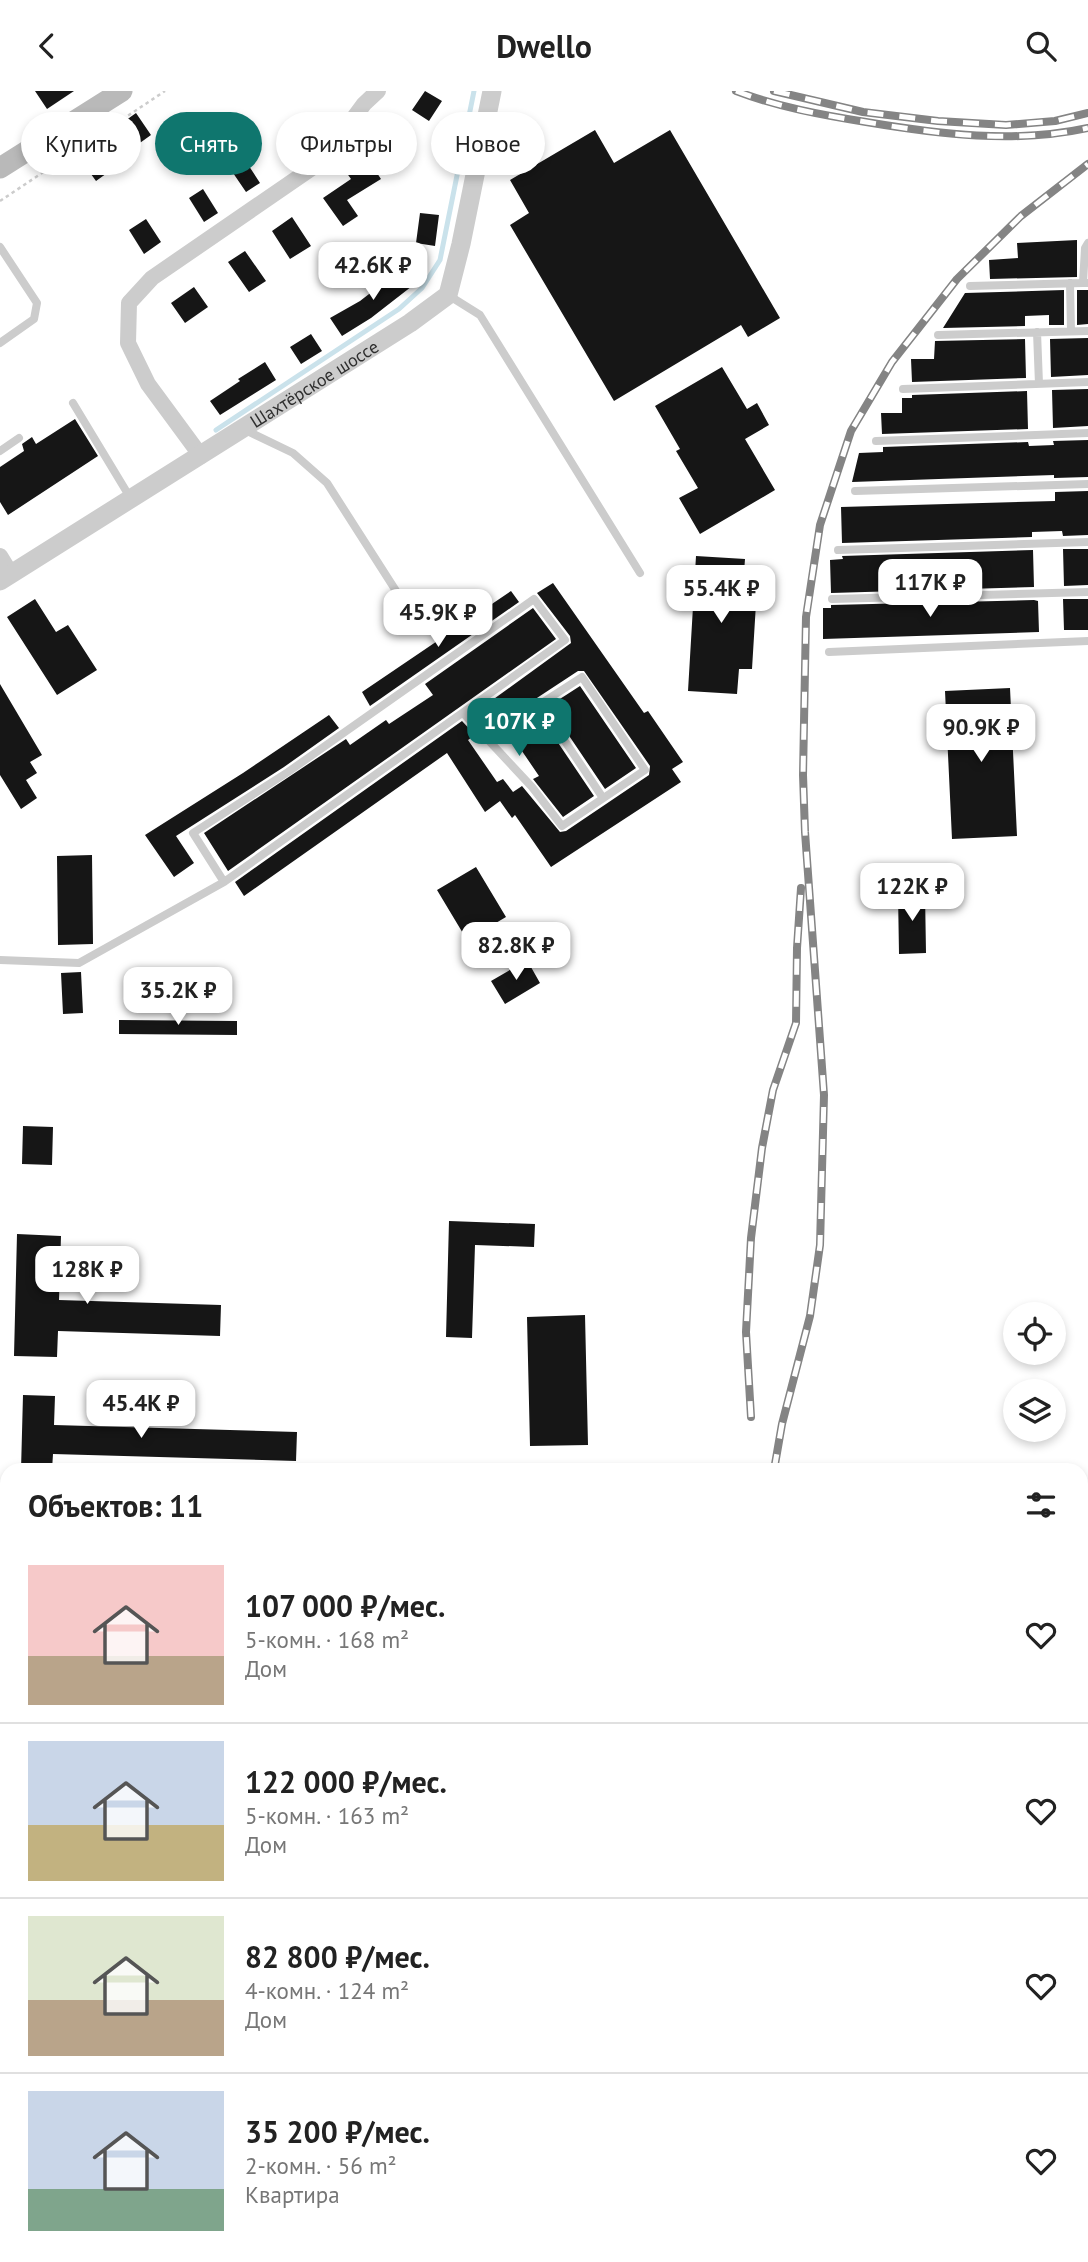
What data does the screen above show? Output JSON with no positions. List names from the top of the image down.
{
  "streets": {
    "street": ["Шахтёрское шоссе"]
  },
  "page": {
    "header": "Dwello",
    "chip": [
      "Купить",
      "Снять",
      "Фильтры",
      "Новое"
    ],
    "price": [
      "42.6K ₽",
      "117K ₽",
      "55.4K ₽",
      "45.9K ₽",
      "107K ₽",
      "90.9K ₽",
      "122K ₽",
      "82.8K ₽",
      "35.2K ₽",
      "128K ₽",
      "45.4K ₽"
    ],
    "heading": "Объектов: 11",
    "list": [
      {
        "name": "107 000 ₽/мес.",
        "note": "5-комн. · 168 m² · Дом"
      },
      {
        "name": "122 000 ₽/мес.",
        "note": "5-комн. · 163 m² · Дом"
      },
      {
        "name": "82 800 ₽/мес.",
        "note": "4-комн. · 124 m² · Дом"
      },
      {
        "name": "35 200 ₽/мес.",
        "note": "2-комн. · 56 m² · Квартира"
      }
    ]
  }
}
